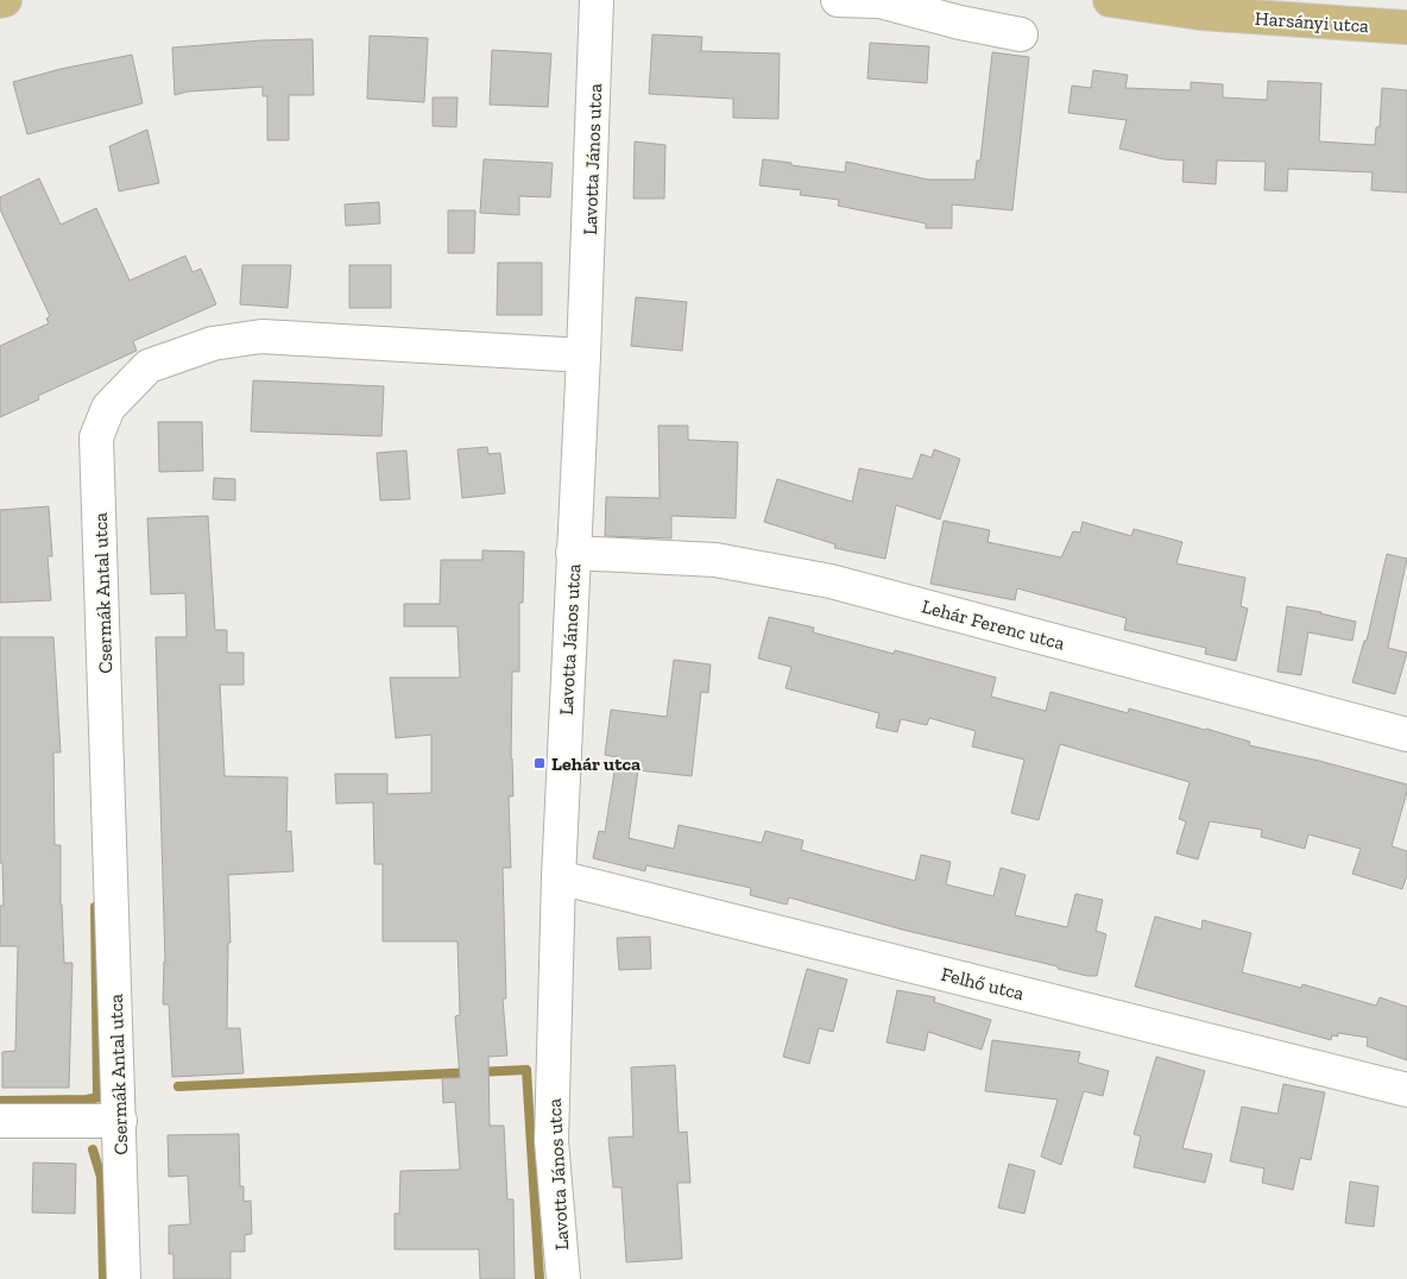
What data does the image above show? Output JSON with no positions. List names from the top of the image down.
{
  "streets": {
    "main road": ["Harsányi utca"],
    "street": [
      "Lavotta János utca",
      "Csermák Antal utca",
      "Lehár Ferenc utca",
      "Felhő utca"
    ]
  },
  "crossings": [
    ["Lavotta János utca", "Csermák Antal utca"],
    ["Lavotta János utca", "Lehár Ferenc utca"],
    ["Lavotta János utca", "Felhő utca"]
  ],
  "places": {
    "transit": ["Lehár utca"]
  }
}
